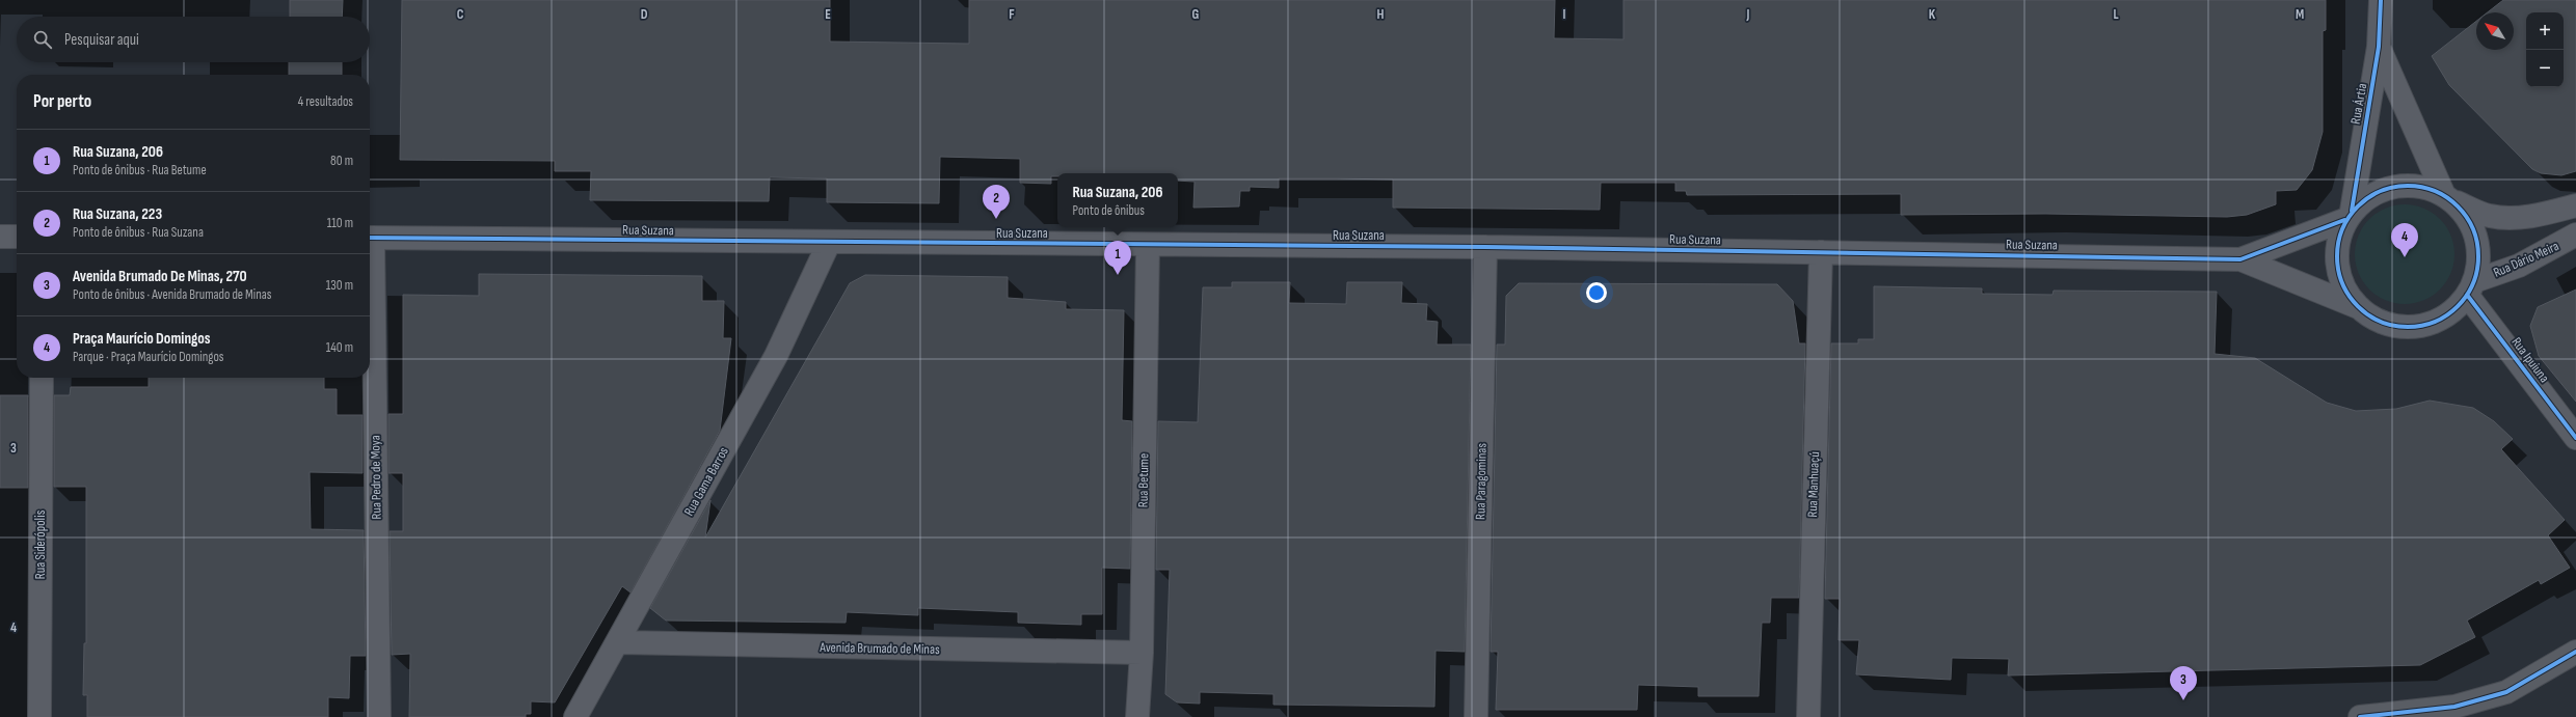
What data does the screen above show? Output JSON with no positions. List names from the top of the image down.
{
  "streets": {
    "street": [
      "Rua Ártia",
      "Rua Suzana",
      "Rua Dário Meira",
      "Rua Ipuiuna",
      "Rua Pedro de Moya",
      "Rua Betume",
      "Rua Gama Barros",
      "Rua Paragominas",
      "Rua Manhuaçú",
      "Rua Siderópolis",
      "Avenida Brumado de Minas"
    ]
  },
  "crossings": [
    ["Rua Ártia", "Rua Suzana"],
    ["Rua Ártia", "Rua Dário Meira"],
    ["Rua Ártia", "Rua Ipuiuna"],
    ["Rua Suzana", "Rua Dário Meira"],
    ["Rua Suzana", "Rua Ipuiuna"],
    ["Rua Suzana", "Rua Betume"],
    ["Rua Suzana", "Rua Gama Barros"],
    ["Rua Suzana", "Rua Paragominas"],
    ["Rua Suzana", "Rua Manhuaçú"],
    ["Rua Dário Meira", "Rua Ipuiuna"],
    ["Rua Betume", "Avenida Brumado de Minas"],
    ["Rua Gama Barros", "Avenida Brumado de Minas"]
  ],
  "north": "top left",
  "page": {
    "map_buttons": ["+", "−"],
    "search": "Pesquisar aqui",
    "heading": ["Por perto", "4 resultados"],
    "list": [
      {
        "mark": "1",
        "name": "Rua Suzana, 206",
        "note": "Ponto de ônibus · Rua Betume",
        "value": "80 m"
      },
      {
        "mark": "2",
        "name": "Rua Suzana, 223",
        "note": "Ponto de ônibus · Rua Suzana",
        "value": "110 m"
      },
      {
        "mark": "3",
        "name": "Avenida Brumado De Minas, 270",
        "note": "Ponto de ônibus · Avenida Brumado de Minas",
        "value": "130 m"
      },
      {
        "mark": "4",
        "name": "Praça Maurício Domingos",
        "note": "Parque · Praça Maurício Domingos",
        "value": "140 m"
      }
    ],
    "popup": ["Rua Suzana, 206", "Ponto de ônibus"],
    "pins": [
      "2",
      "4",
      "1",
      "3"
    ]
  },
  "grid": {
    "columns": [
      "C",
      "D",
      "E",
      "F",
      "G",
      "H",
      "I",
      "J",
      "K",
      "L",
      "M"
    ],
    "rows": ["3", "4"]
  }
}
